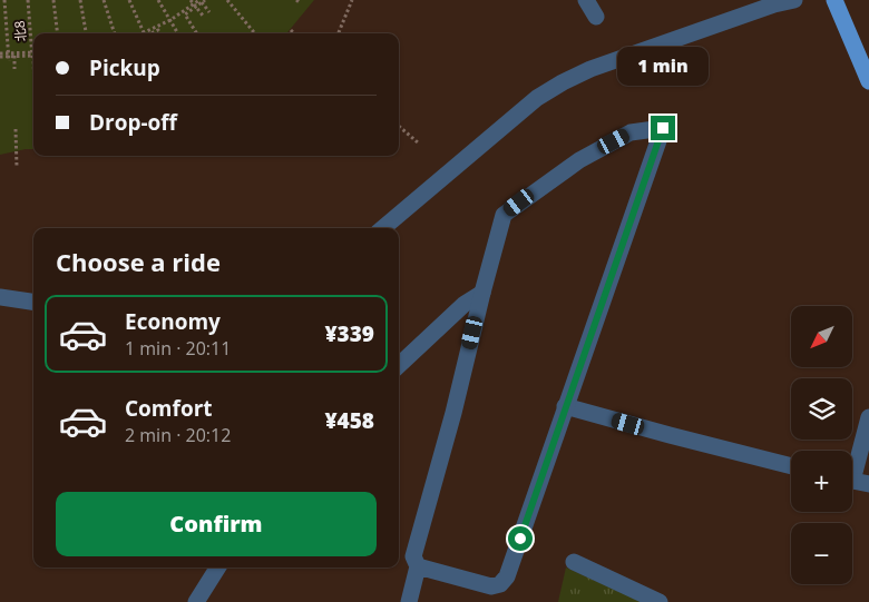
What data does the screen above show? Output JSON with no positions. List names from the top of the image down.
{
  "streets": {
    "path": ["北8"]
  },
  "north": "bottom left",
  "page": {
    "banner": ["Pickup", "Drop-off"],
    "bubble": "1 min",
    "heading": "Choose a ride",
    "list": [
      {
        "name": "Economy",
        "note": "1 min · 20:11",
        "value": "¥339"
      },
      {
        "name": "Comfort",
        "note": "2 min · 20:12",
        "value": "¥458"
      }
    ],
    "map_buttons": ["+", "−"],
    "buttons": "Confirm"
  }
}
